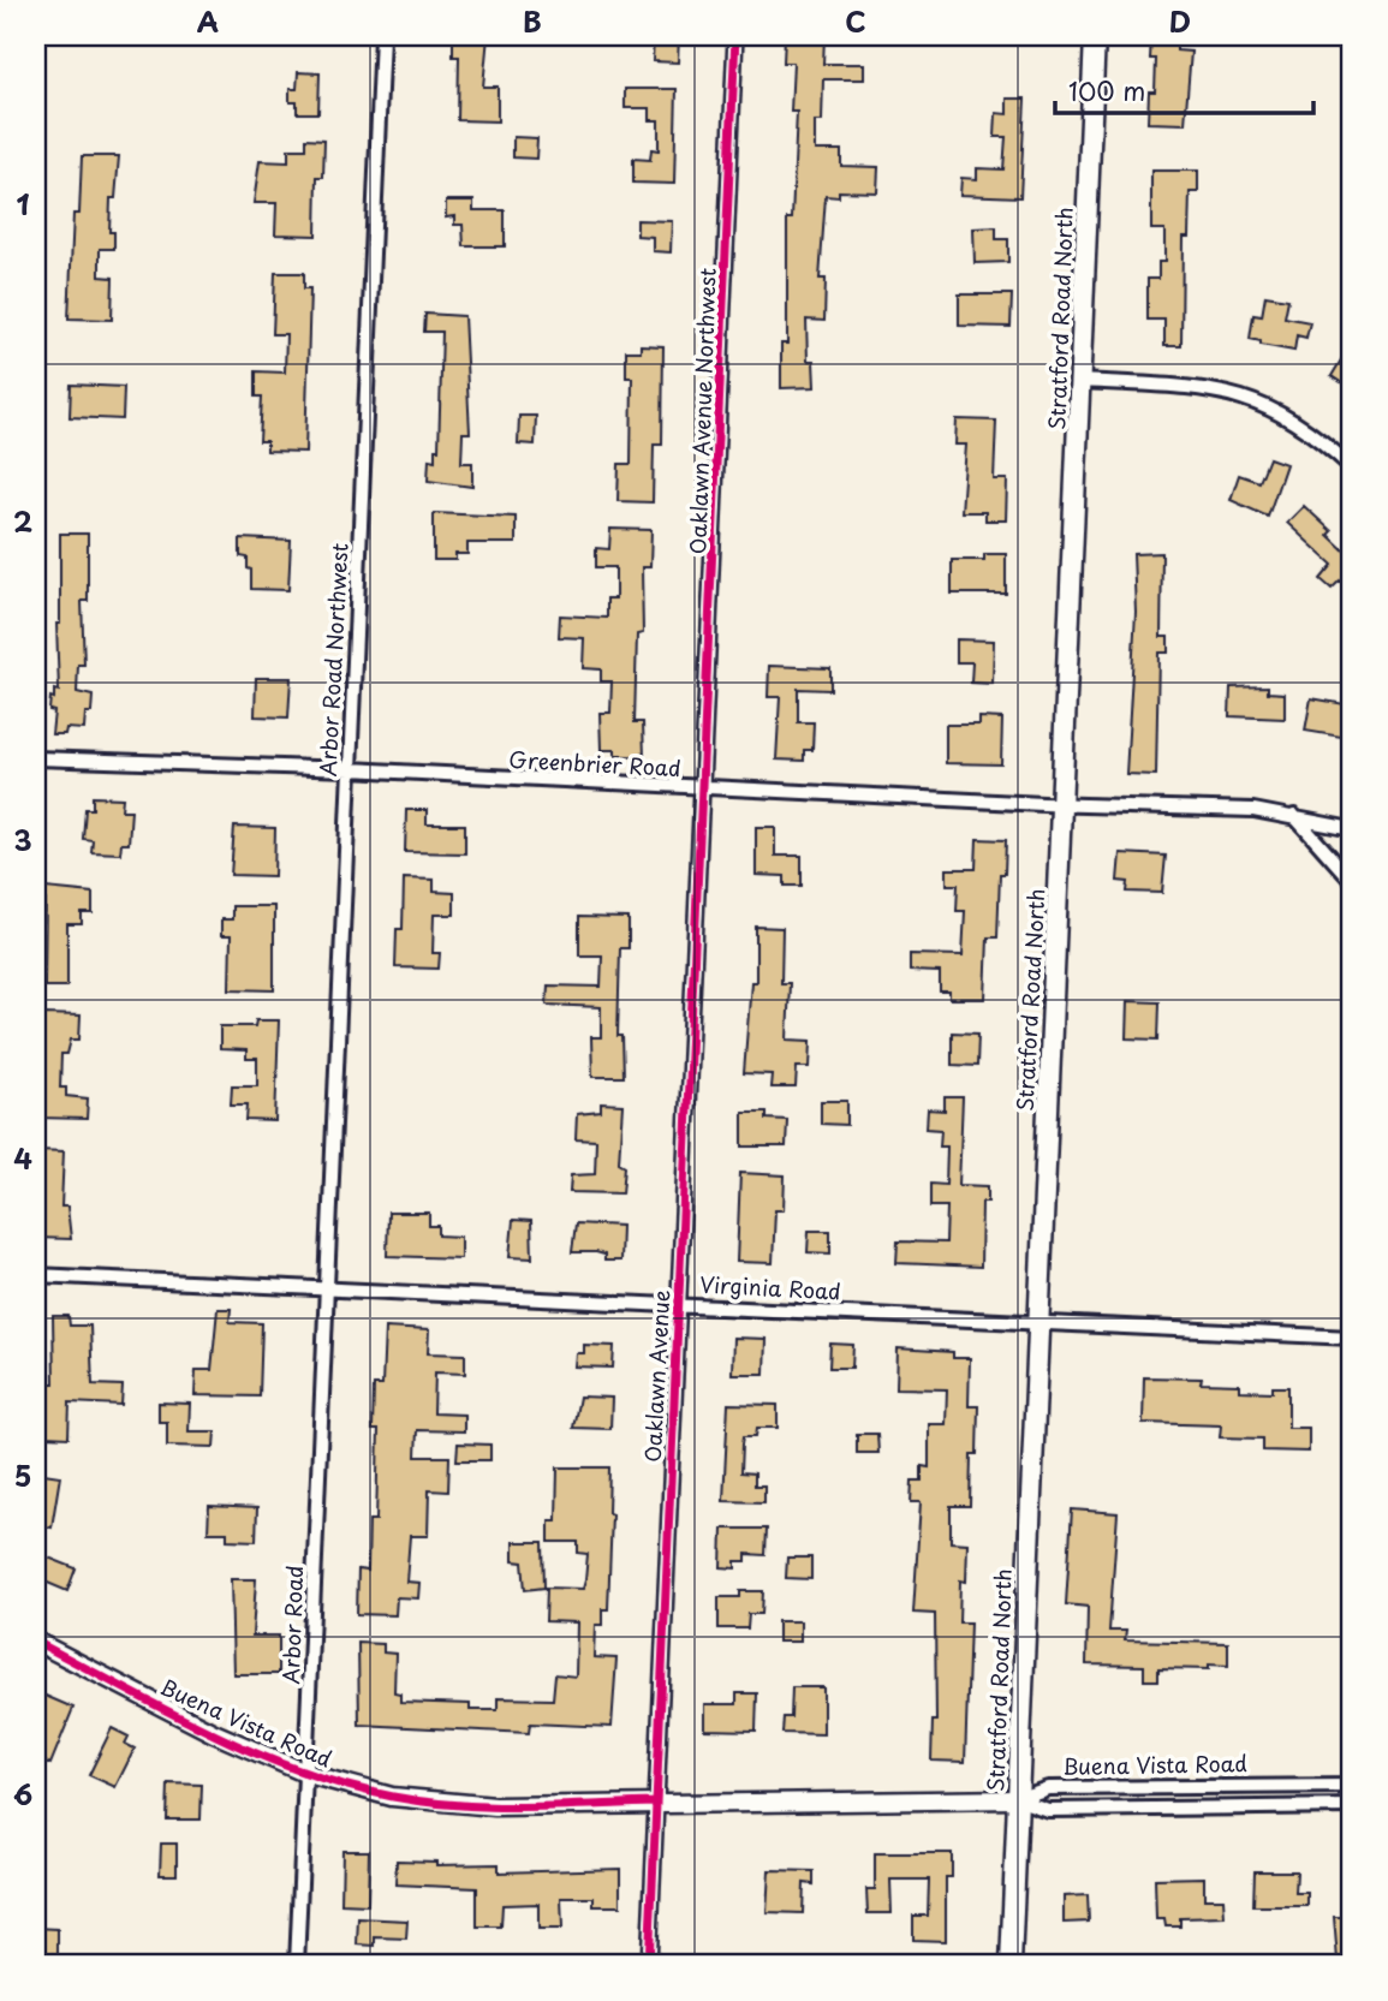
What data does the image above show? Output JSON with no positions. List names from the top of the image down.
{
  "streets": {
    "main road": ["Stratford Road North"],
    "street": [
      "Oaklawn Avenue Northwest",
      "Arbor Road Northwest",
      "Greenbrier Road",
      "Virginia Road",
      "Oaklawn Avenue",
      "Arbor Road",
      "Buena Vista Road"
    ]
  },
  "crossings": [
    ["Stratford Road North", "Greenbrier Road"],
    ["Stratford Road North", "Virginia Road"],
    ["Stratford Road North", "Buena Vista Road"],
    ["Oaklawn Avenue Northwest", "Greenbrier Road"],
    ["Oaklawn Avenue Northwest", "Oaklawn Avenue"],
    ["Arbor Road Northwest", "Greenbrier Road"],
    ["Arbor Road Northwest", "Virginia Road"],
    ["Arbor Road Northwest", "Arbor Road"],
    ["Greenbrier Road", "Oaklawn Avenue"],
    ["Virginia Road", "Oaklawn Avenue"],
    ["Virginia Road", "Arbor Road"],
    ["Oaklawn Avenue", "Buena Vista Road"],
    ["Arbor Road", "Buena Vista Road"]
  ],
  "scale_bar": "100 m",
  "grid": {
    "columns": [
      "A",
      "B",
      "C",
      "D"
    ],
    "rows": [
      "1",
      "2",
      "3",
      "4",
      "5",
      "6"
    ]
  }
}
